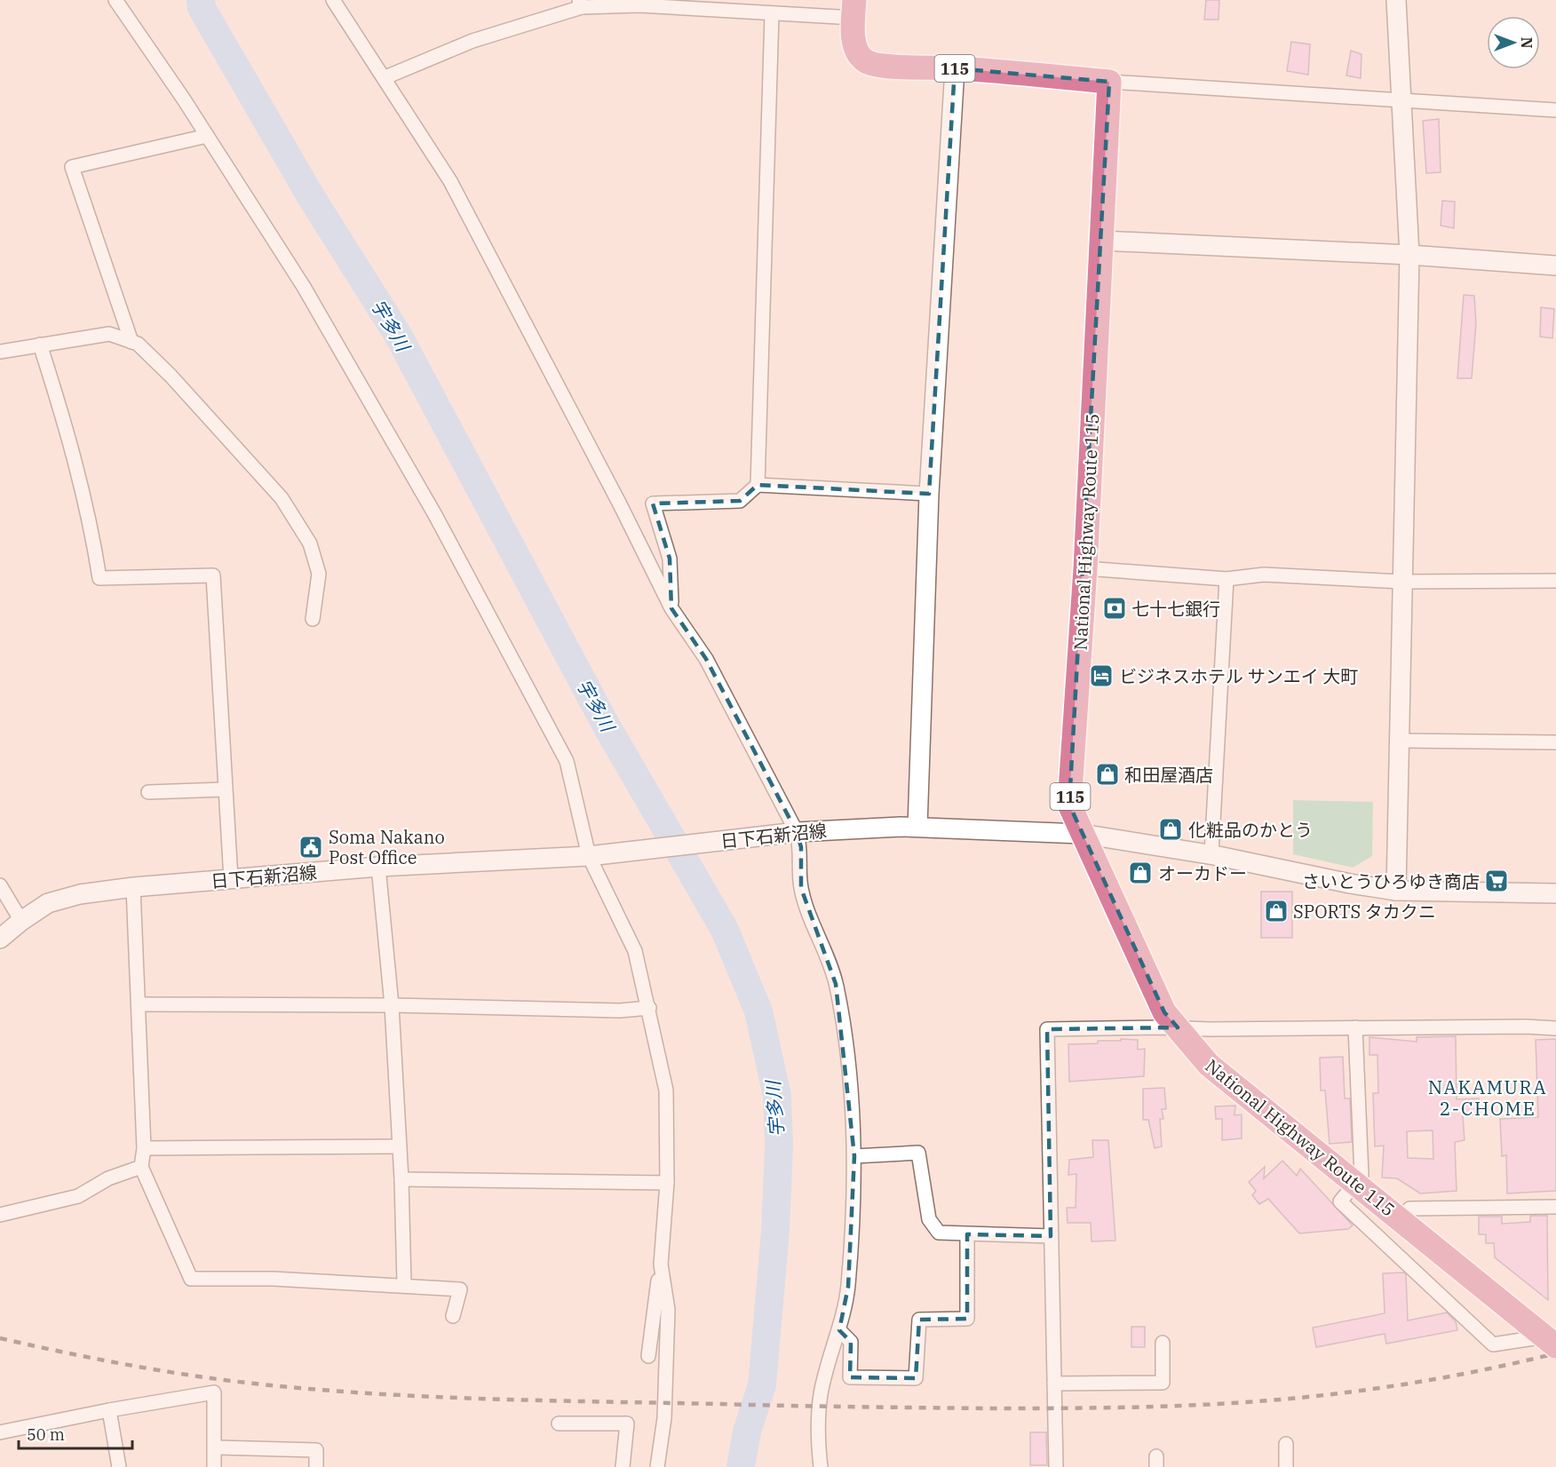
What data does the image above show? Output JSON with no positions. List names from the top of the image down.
{
  "streets": {
    "highway": ["115", "National Highway Route 115"],
    "street": ["日下石新沼線"]
  },
  "crossings": [
    ["115", "National Highway Route 115"],
    ["National Highway Route 115", "日下石新沼線"]
  ],
  "districts": ["NAKAMURA 2-CHOME"],
  "water": ["宇多川"],
  "places": {
    "bank": ["七十七銀行"],
    "hotel": ["ビジネスホテル サンエイ 大町"],
    "shop": [
      "和田屋酒店",
      "化粧品のかとう",
      "オーカドー",
      "SPORTS タカクニ"
    ],
    "public building": ["Soma Nakano Post Office"],
    "supermarket": ["さいとうひろゆき商店"]
  },
  "scale_bar": "50 m",
  "north": "right"
}
